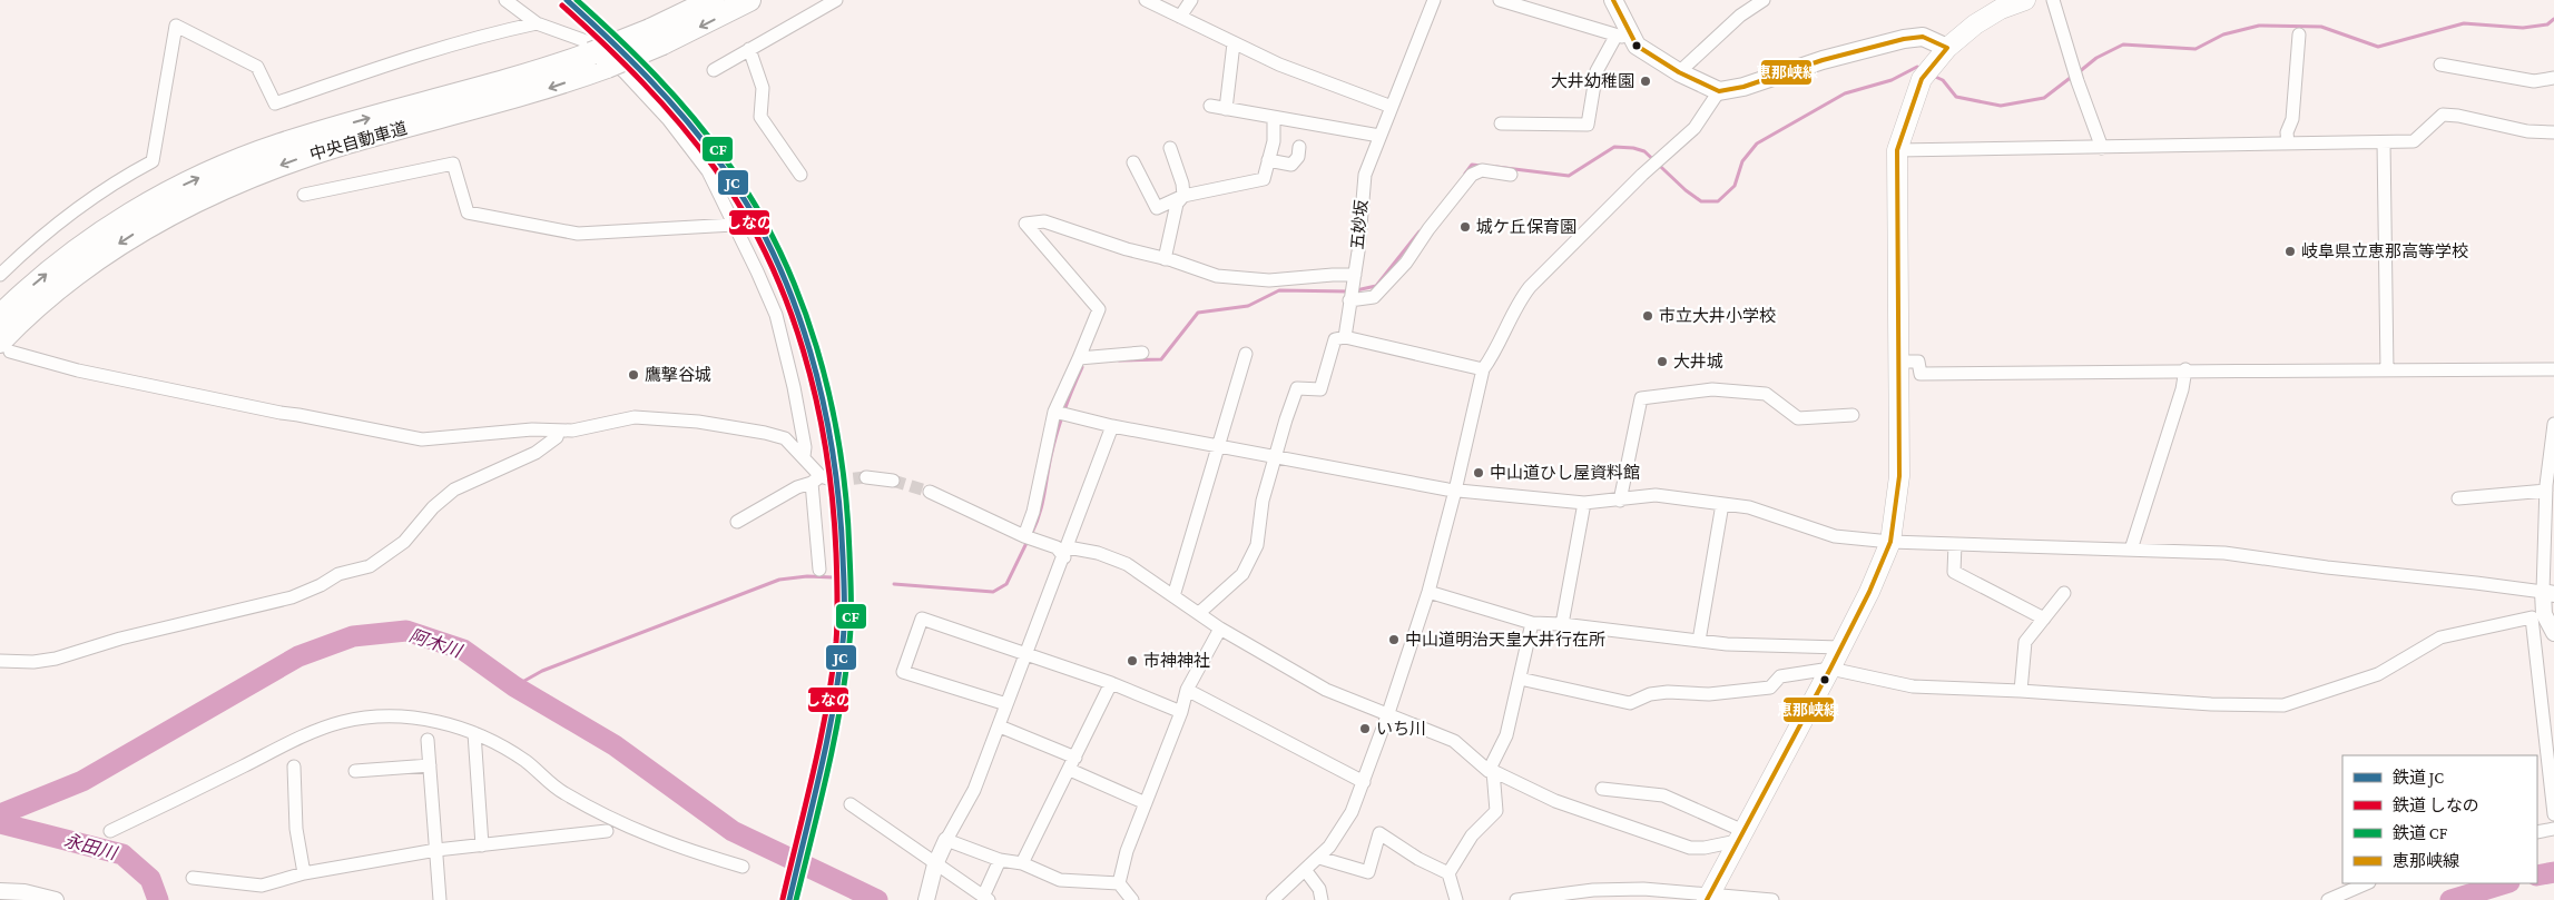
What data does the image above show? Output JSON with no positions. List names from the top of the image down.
{
  "streets": {
    "highway": ["中央自動車道"],
    "street": ["五妙坂"]
  },
  "water": ["阿木川", "永田川"],
  "places": [
    "大井幼稚園",
    "城ケ丘保育園",
    "岐阜県立恵那高等学校",
    "市立大井小学校",
    "大井城",
    "鷹撃谷城",
    "中山道ひし屋資料館",
    "中山道明治天皇大井行在所",
    "市神神社",
    "いち川"
  ],
  "lines": [
    "rail line JC",
    "rail line CF",
    "transit line 恵那峡線",
    "rail line しなの"
  ],
  "legend": [
    "鉄道 JC",
    "鉄道 しなの",
    "鉄道 CF",
    "恵那峡線"
  ]
}
